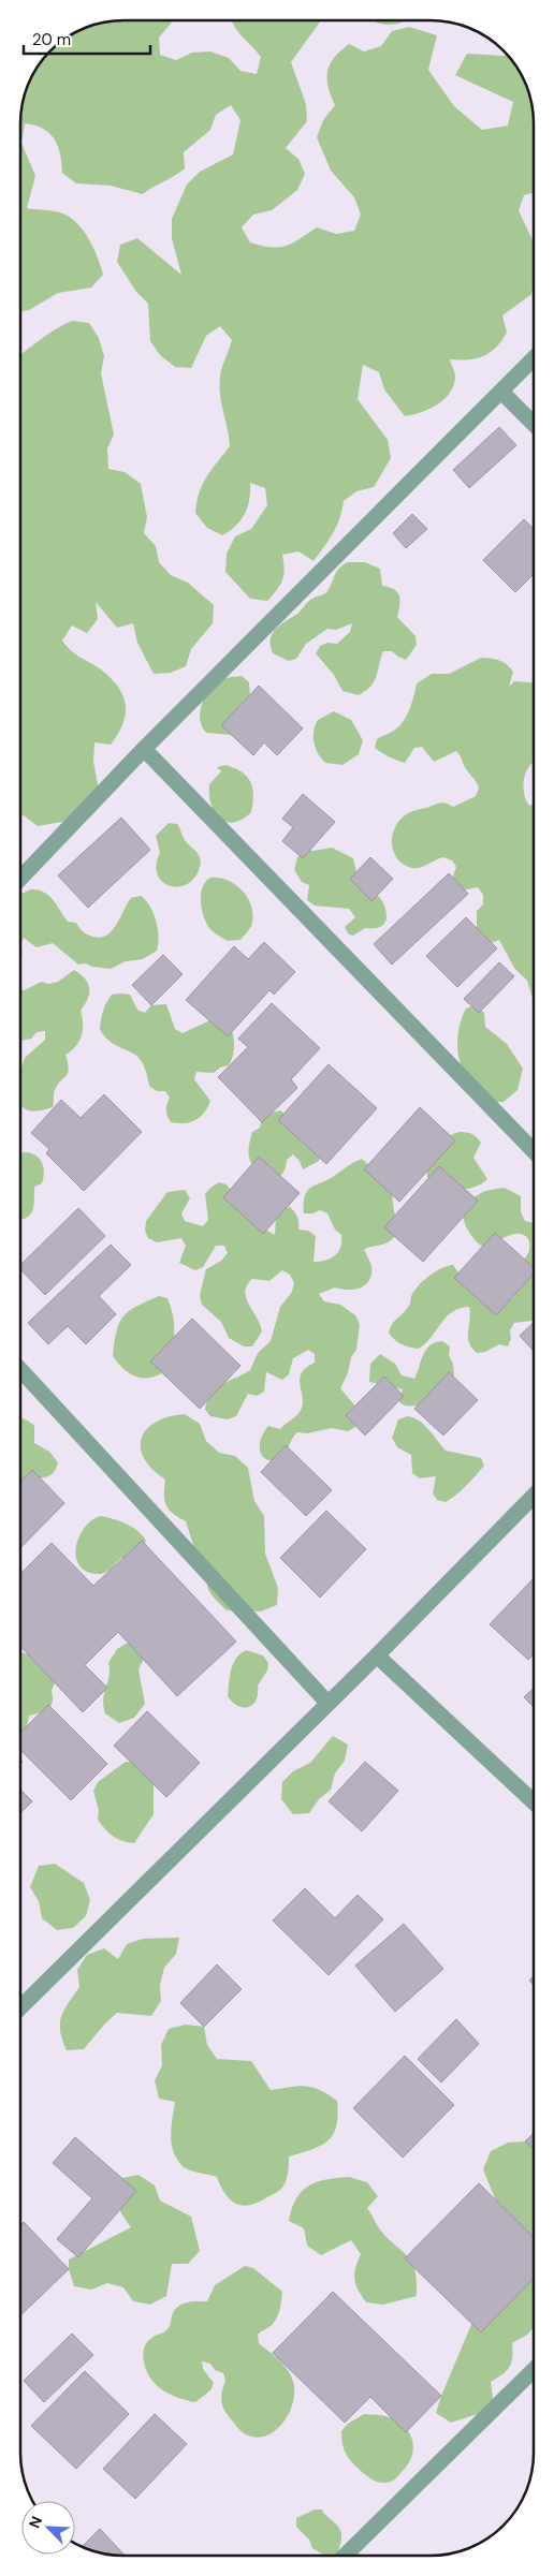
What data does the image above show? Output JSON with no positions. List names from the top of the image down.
{
  "scale_bar": "20 m",
  "north": "top left"
}
